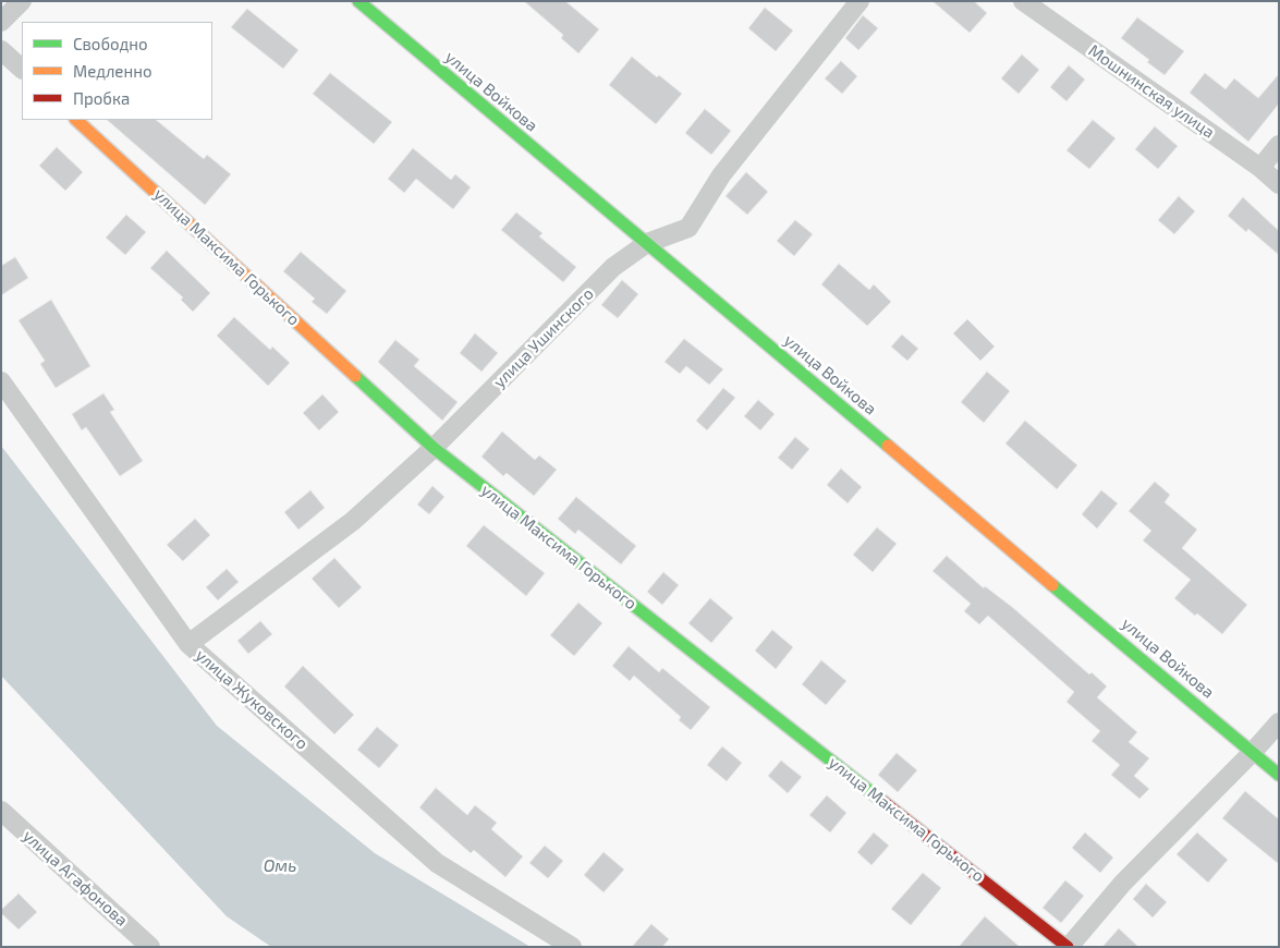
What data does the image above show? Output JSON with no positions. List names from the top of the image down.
{
  "streets": {
    "street": [
      "улица Войкова",
      "Мошнинская улица",
      "улица Максима Горького",
      "улица Ушинского",
      "улица Жуковского",
      "улица Агафонова"
    ]
  },
  "crossings": [
    ["улица Войкова", "улица Ушинского"],
    ["улица Максима Горького", "улица Ушинского"],
    ["улица Ушинского", "улица Жуковского"]
  ],
  "water": ["Омь"],
  "legend": ["Свободно", "Медленно", "Пробка"]
}
